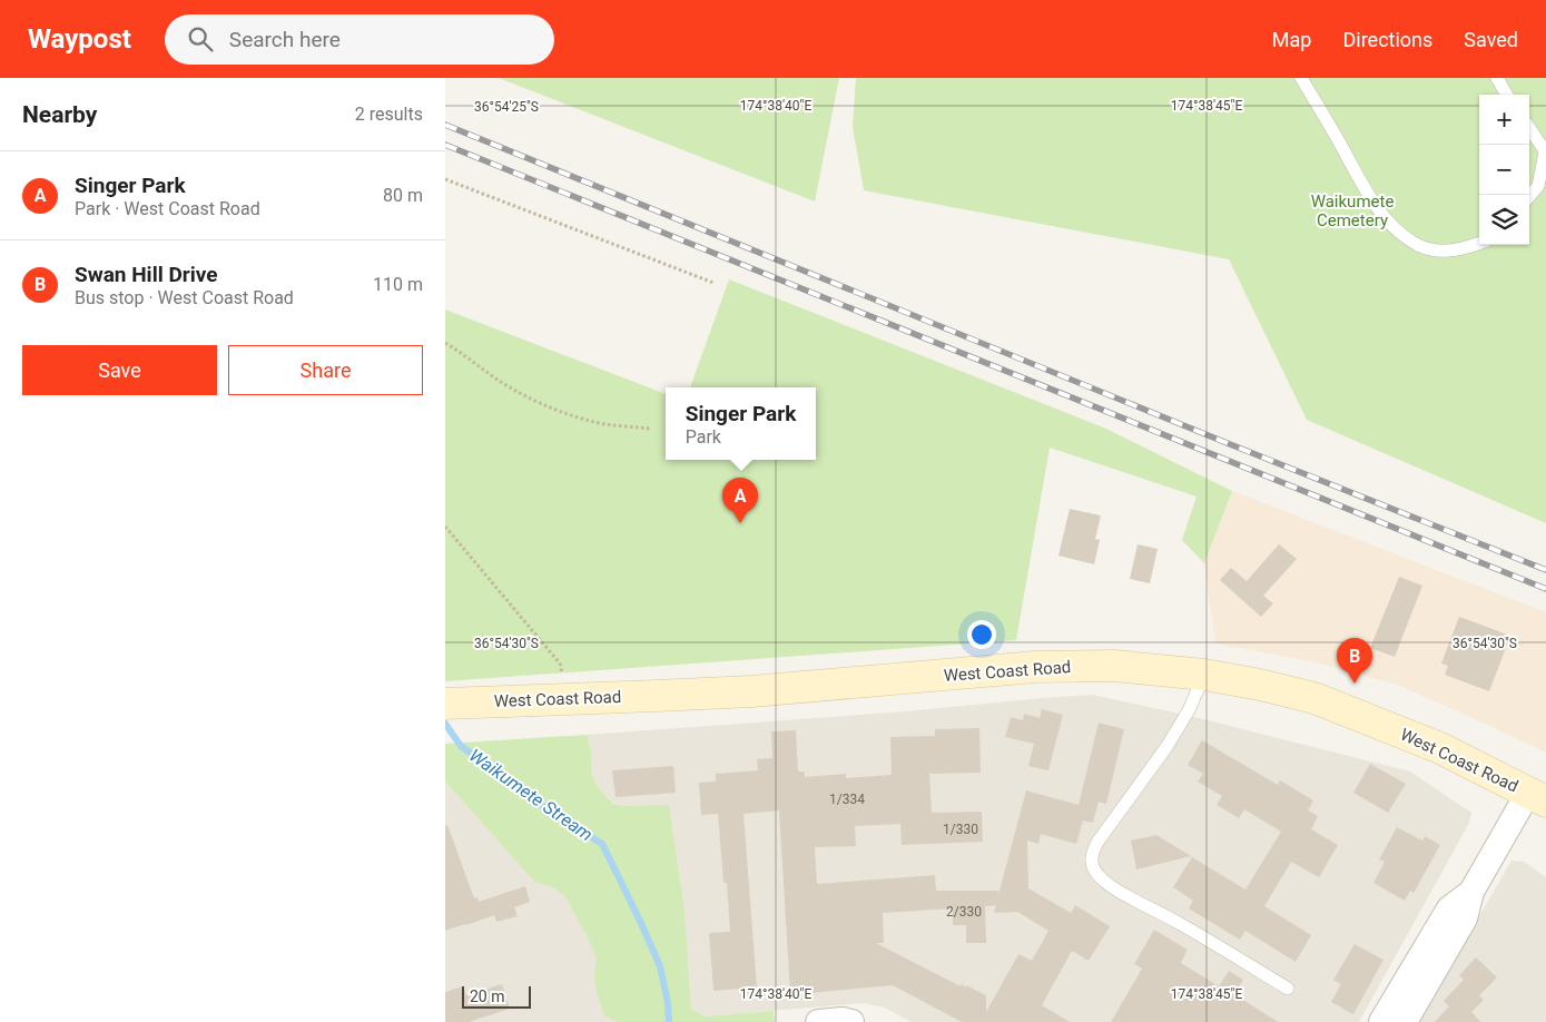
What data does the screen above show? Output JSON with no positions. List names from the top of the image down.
{
  "streets": {
    "main road": ["West Coast Road"]
  },
  "water": ["Waikumete Stream"],
  "parks": ["Waikumete Cemetery"],
  "house_numbers": ["1/334", "1/330", "2/330"],
  "scale_bar": "20 m",
  "page": {
    "header": "Waypost",
    "search": "Search here",
    "nav": ["Map", "Directions", "Saved"],
    "heading": ["Nearby", "2 results"],
    "map_buttons": ["+", "−"],
    "list": [
      {
        "mark": "A",
        "name": "Singer Park",
        "note": "Park · West Coast Road",
        "value": "80 m"
      },
      {
        "mark": "B",
        "name": "Swan Hill Drive",
        "note": "Bus stop · West Coast Road",
        "value": "110 m"
      }
    ],
    "buttons": ["Save", "Share"],
    "popup": ["Singer Park", "Park"],
    "pins": ["A", "B"],
    "scale": "20 m"
  },
  "coordinates": [
    "174°38'40\"E",
    "174°38'45\"E",
    "36°54'25\"S",
    "36°54'30\"S"
  ]
}
